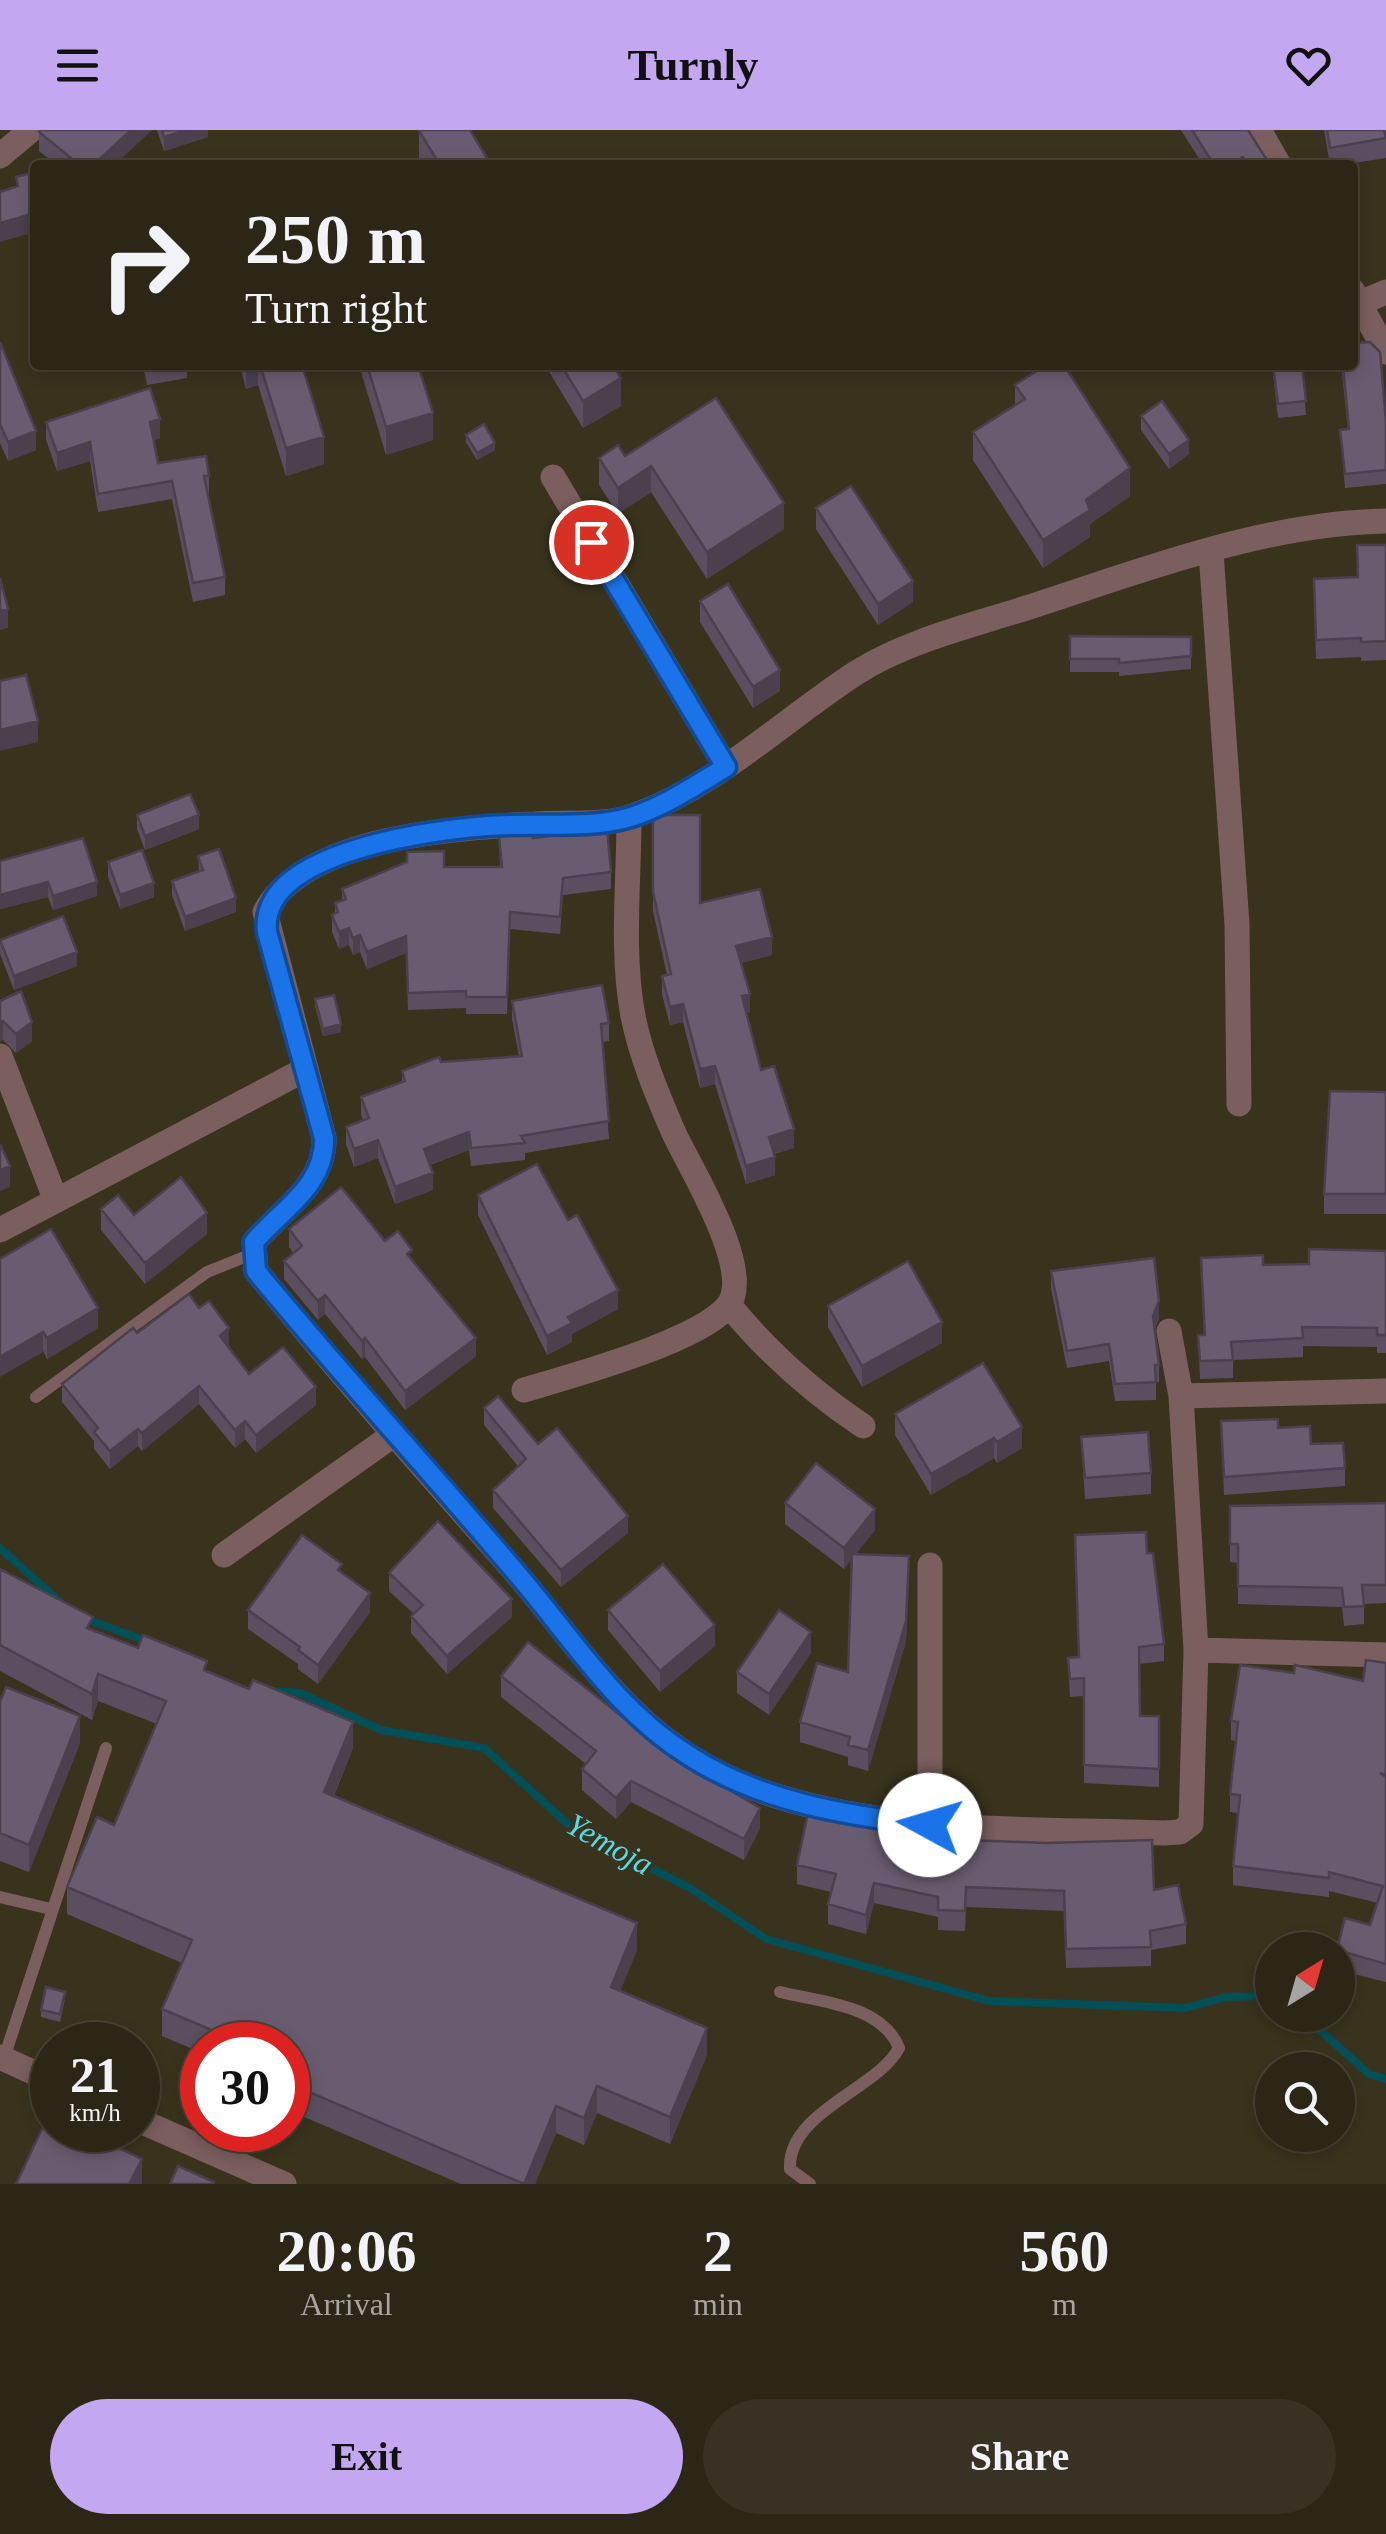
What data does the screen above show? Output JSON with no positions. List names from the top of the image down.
{
  "water": ["Yemoja"],
  "north": "top right",
  "page": {
    "header": "Turnly",
    "turn": ["250 m", "Turn right"],
    "speed": "21 km/h",
    "limit": "30",
    "eta": [
      "20:06",
      "Arrival",
      "2",
      "min",
      "560",
      "m"
    ],
    "buttons": ["Exit", "Share"]
  }
}
